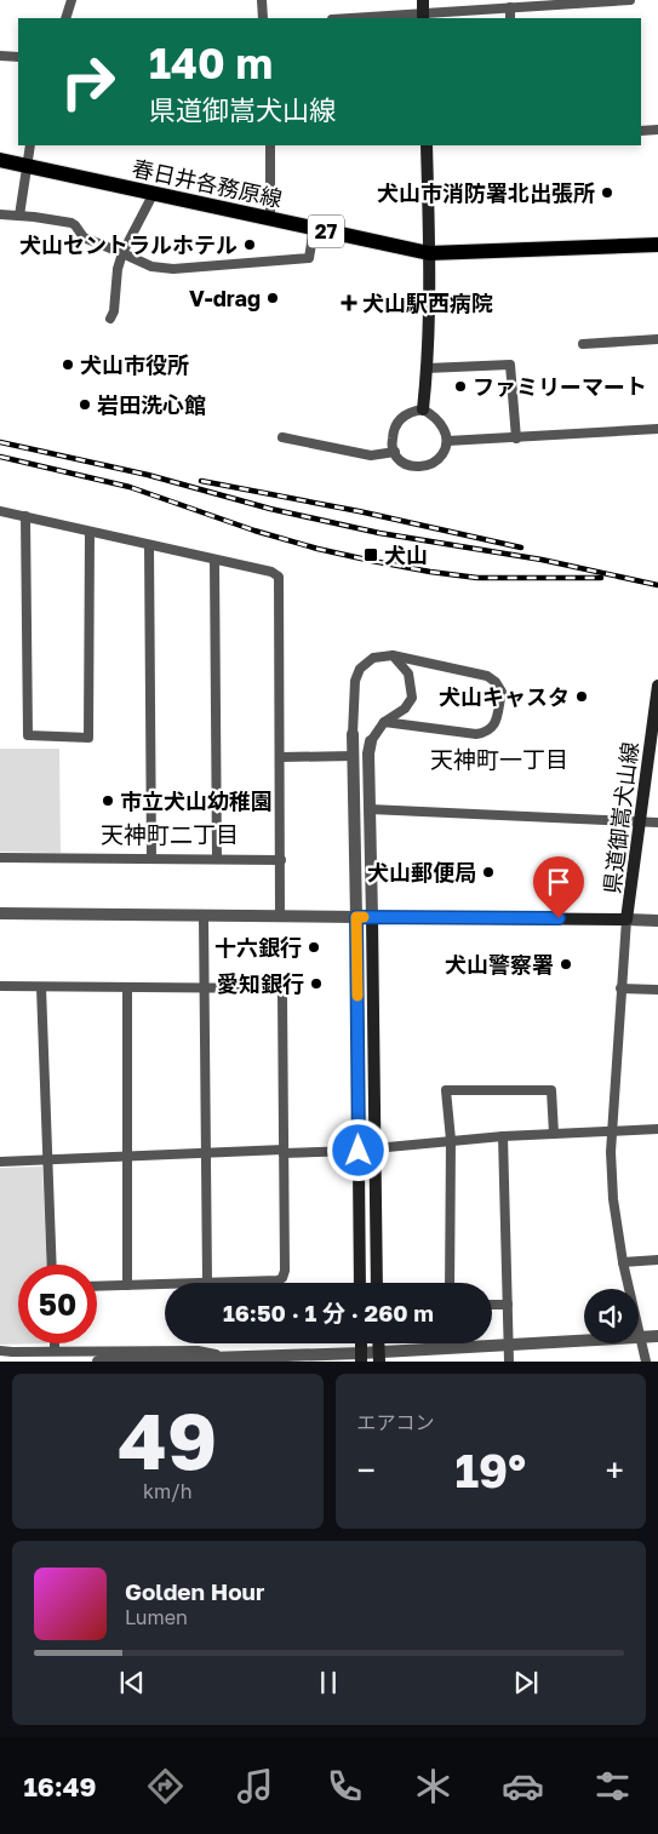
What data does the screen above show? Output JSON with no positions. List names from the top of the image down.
{
  "streets": {
    "main road": ["春日井各務原線", "27", "県道御嵩犬山線"]
  },
  "districts": ["天神町一丁目", "天神町二丁目"],
  "places": {
    "other": [
      "犬山市消防署北出張所",
      "犬山セントラルホテル",
      "V-drag",
      "犬山市役所",
      "ファミリーマート",
      "岩田洗心館",
      "犬山キャスタ",
      "市立犬山幼稚園",
      "犬山郵便局",
      "十六銀行",
      "犬山警察署",
      "愛知銀行"
    ],
    "health": ["犬山駅西病院"],
    "transit": ["犬山"]
  },
  "page": {
    "turn": ["140 m", "県道御嵩犬山線"],
    "limit": "50",
    "trip": "16:50 · 1 分 · 260 m",
    "tile": [
      ["49", "km/h"],
      "エアコン"
    ],
    "heat": ["−", "19°", "+"],
    "song": ["Golden Hour", "Lumen"],
    "tabs": "16:49"
  }
}
